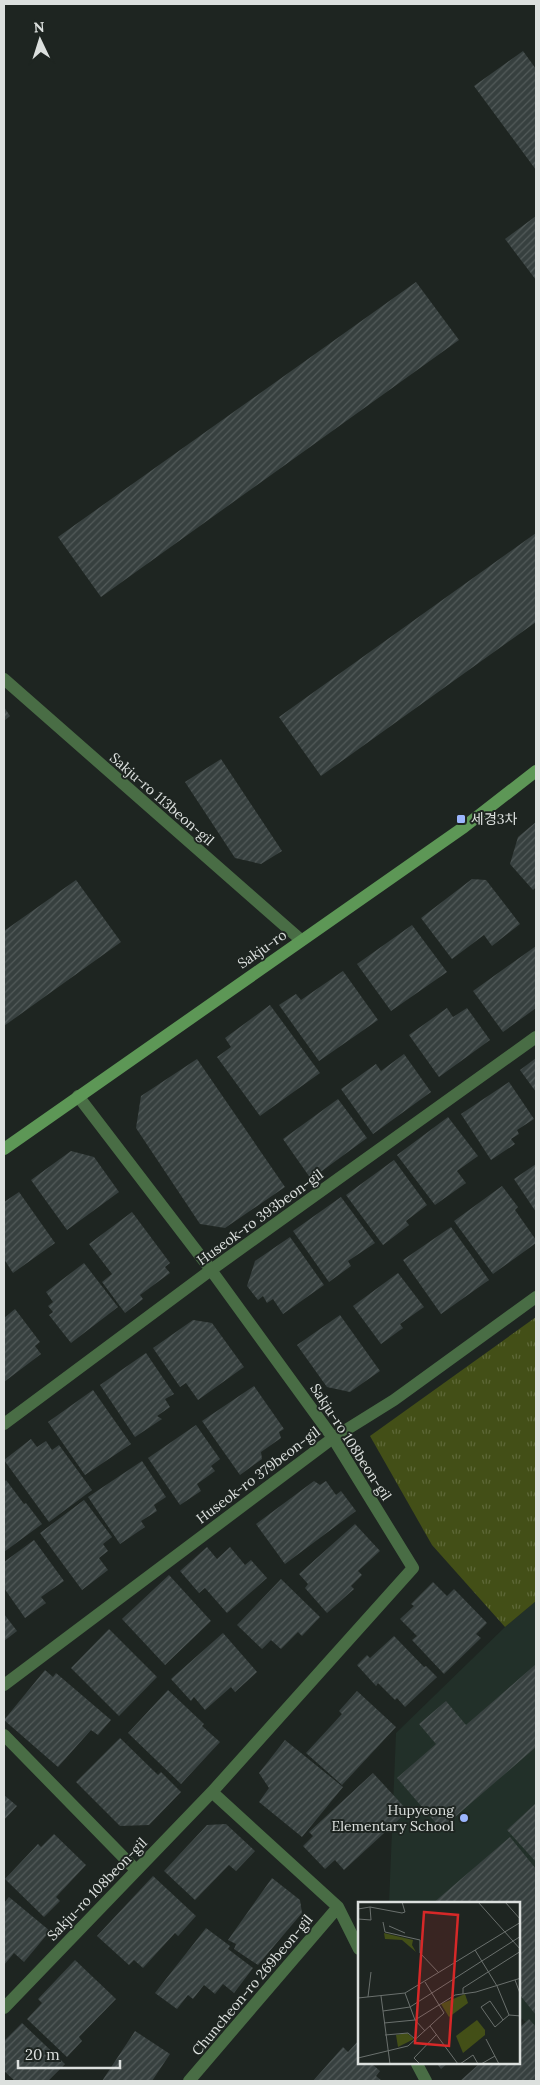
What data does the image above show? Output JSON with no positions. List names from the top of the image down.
{
  "streets": {
    "street": [
      "Sakju-ro 113beon-gil",
      "Sakju-ro",
      "Huseok-ro 393beon-gil",
      "Sakju-ro 108beon-gil",
      "Huseok-ro 379beon-gil",
      "Chuncheon-ro 269beon-gil"
    ]
  },
  "crossings": [
    ["Sakju-ro 113beon-gil", "Sakju-ro"],
    ["Sakju-ro", "Sakju-ro 108beon-gil"],
    ["Huseok-ro 393beon-gil", "Sakju-ro 108beon-gil"],
    ["Sakju-ro 108beon-gil", "Huseok-ro 379beon-gil"]
  ],
  "places": {
    "transit": ["세경3차"],
    "other": ["Hupyeong Elementary School"]
  },
  "scale_bar": "20 m",
  "north": "top"
}
